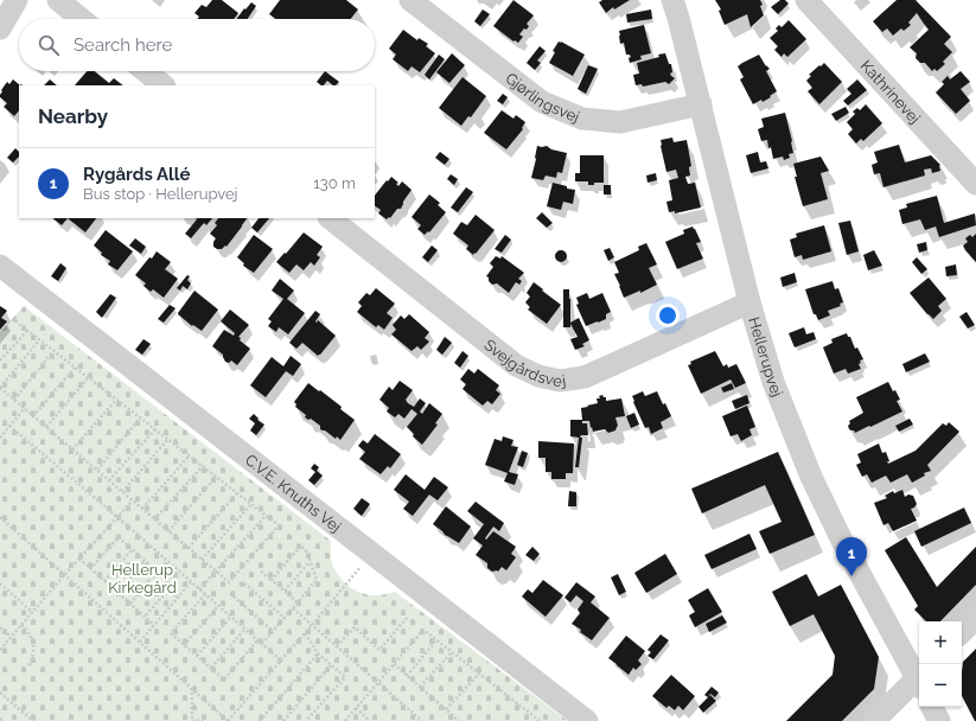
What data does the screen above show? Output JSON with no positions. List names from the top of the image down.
{
  "streets": {
    "street": [
      "Kathrinevej",
      "Gjørlingsvej",
      "Hellerupvej",
      "Svejgårdsvej",
      "C.V.E. Knuths Vej"
    ]
  },
  "crossings": [
    ["Gjørlingsvej", "Hellerupvej"],
    ["Hellerupvej", "Svejgårdsvej"]
  ],
  "parks": ["Hellerup Kirkegård"],
  "page": {
    "search": "Search here",
    "heading": "Nearby",
    "list": [
      {
        "mark": "1",
        "name": "Rygårds Allé",
        "note": "Bus stop · Hellerupvej",
        "value": "130 m"
      }
    ],
    "pins": "1",
    "map_buttons": ["+", "−"]
  }
}
